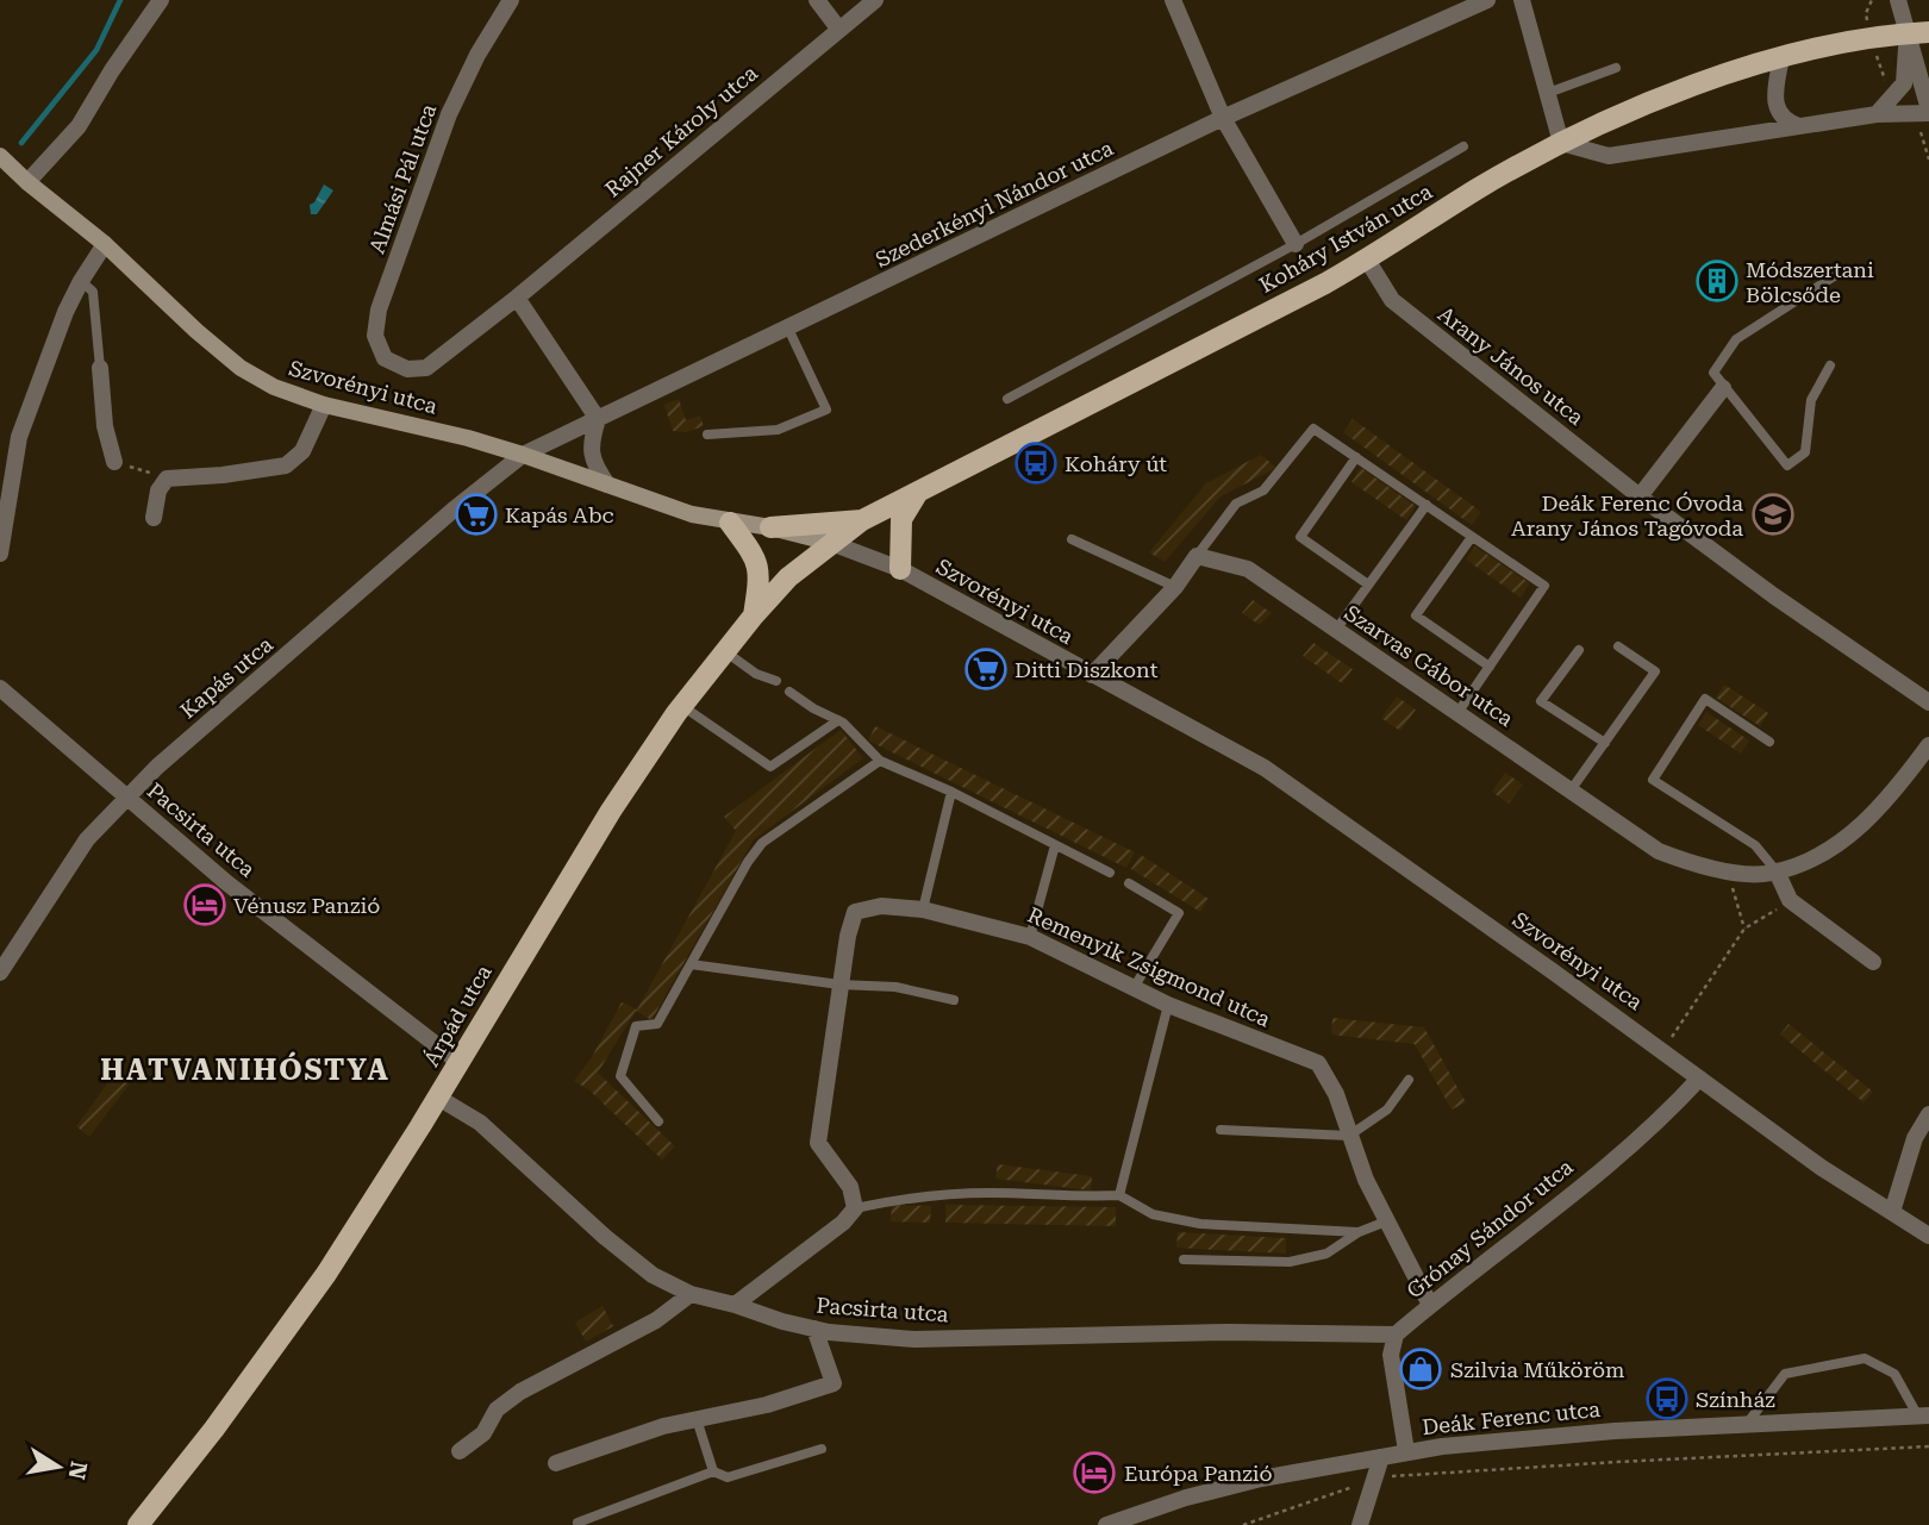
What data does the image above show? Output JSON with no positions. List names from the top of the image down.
{
  "streets": {
    "main road": ["Koháry István utca", "Szvorényi utca", "Árpád utca"],
    "street": [
      "Rajner Károly utca",
      "Almási Pál utca",
      "Szederkényi Nándor utca",
      "Arany János utca",
      "Szarvas Gábor utca",
      "Kapás utca",
      "Pacsirta utca",
      "Remenyik Zsigmond utca",
      "Grónay Sándor utca",
      "Deák Ferenc utca"
    ]
  },
  "crossings": [
    ["Rajner Károly utca", "Almási Pál utca"],
    ["Szederkényi Nándor utca", "Szvorényi utca"],
    ["Szederkényi Nándor utca", "Kapás utca"],
    ["Koháry István utca", "Arany János utca"],
    ["Koháry István utca", "Szvorényi utca"],
    ["Koháry István utca", "Árpád utca"],
    ["Szvorényi utca", "Kapás utca"],
    ["Szvorényi utca", "Árpád utca"],
    ["Szvorényi utca", "Grónay Sándor utca"],
    ["Kapás utca", "Pacsirta utca"],
    ["Pacsirta utca", "Árpád utca"],
    ["Pacsirta utca", "Grónay Sándor utca"],
    ["Remenyik Zsigmond utca", "Grónay Sándor utca"]
  ],
  "districts": ["HATVANIHÓSTYA"],
  "places": {
    "building": ["Módszertani Bölcsőde"],
    "bus stop": ["Koháry út", "Színház"],
    "supermarket": ["Kapás Abc", "Ditti Diszkont"],
    "school or university": ["Deák Ferenc Óvoda Arany János Tagóvoda"],
    "hotel": ["Vénusz Panzió", "Európa Panzió"],
    "shop": ["Szilvia Műköröm"]
  },
  "north": "right"
}
